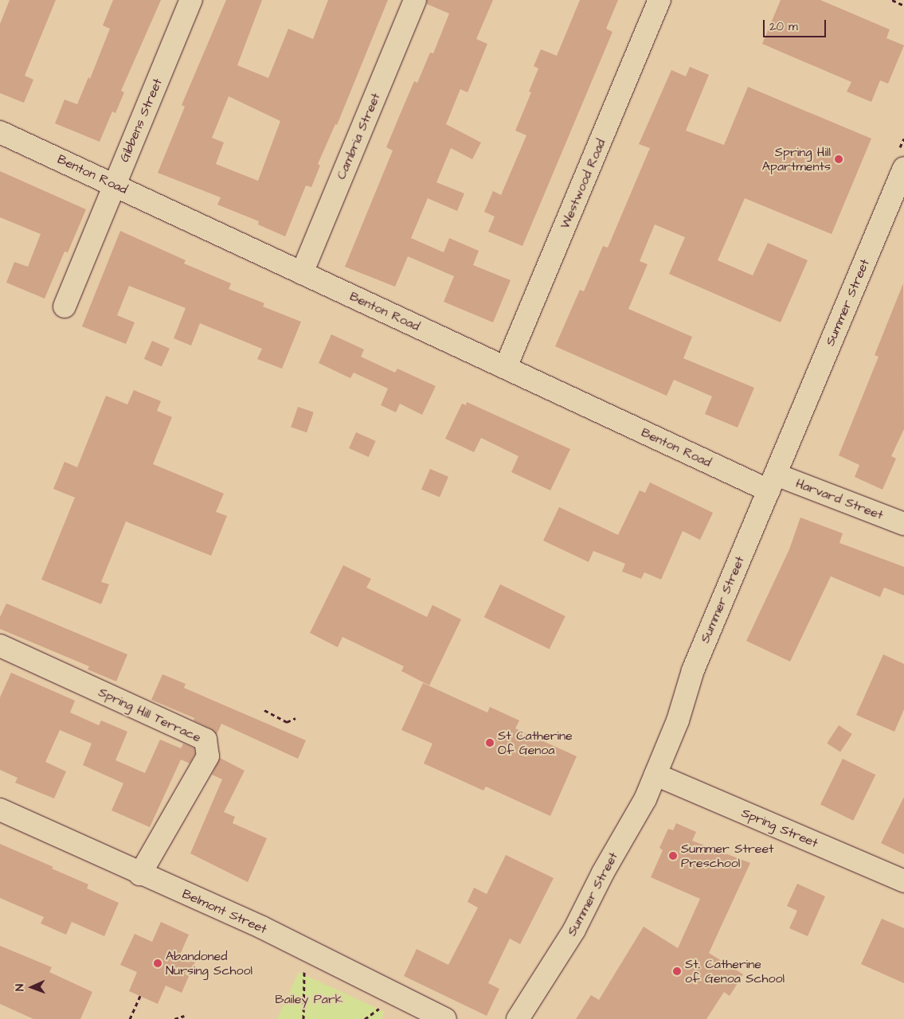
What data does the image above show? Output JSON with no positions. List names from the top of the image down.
{
  "streets": {
    "street": [
      "Gibbens Street",
      "Cambria Street",
      "Benton Road",
      "Westwood Road",
      "Summer Street",
      "Harvard Street",
      "Spring Hill Terrace",
      "Spring Street",
      "Belmont Street"
    ]
  },
  "crossings": [
    ["Gibbens Street", "Benton Road"],
    ["Cambria Street", "Benton Road"],
    ["Benton Road", "Westwood Road"],
    ["Benton Road", "Summer Street"],
    ["Benton Road", "Harvard Street"],
    ["Summer Street", "Harvard Street"],
    ["Summer Street", "Spring Street"],
    ["Spring Hill Terrace", "Belmont Street"]
  ],
  "parks": ["Bailey Park"],
  "places": [
    "Spring Hill Apartments",
    "St Catherine Of Genoa",
    "Summer Street Preschool",
    "Abandoned Nursing School",
    "St. Catherine of Genoa School"
  ],
  "scale_bar": "20 m",
  "north": "left"
}
